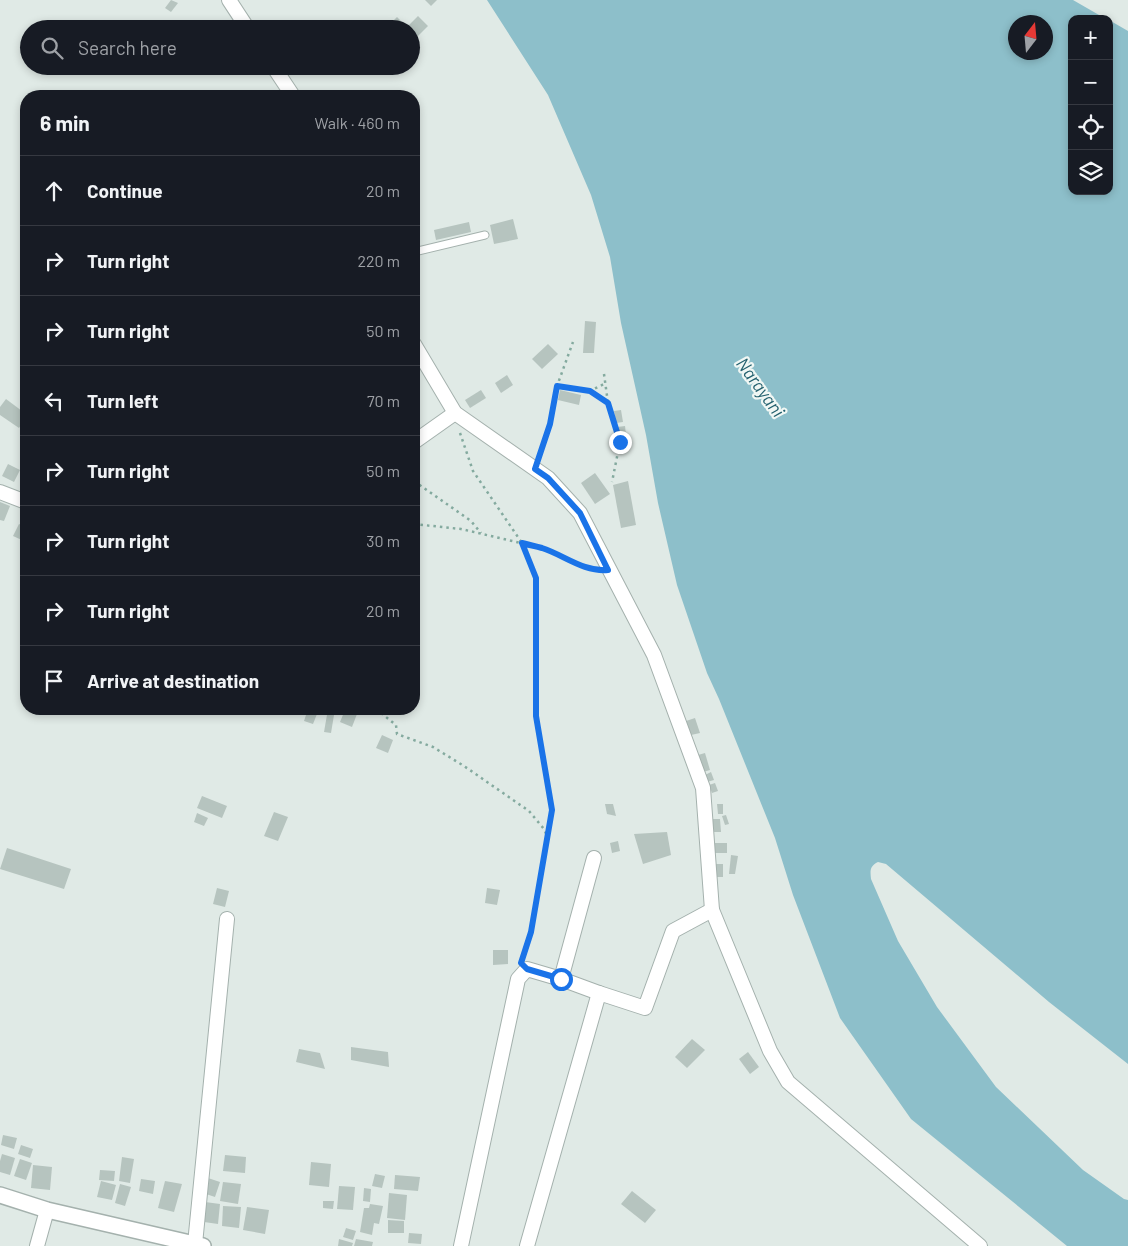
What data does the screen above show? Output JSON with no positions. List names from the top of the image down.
{
  "water": ["Narayani"],
  "north": "top",
  "page": {
    "map_buttons": ["+", "−"],
    "search": "Search here",
    "heading": ["6 min", "Walk · 460 m"],
    "list": [
      ["Continue", "20 m"],
      ["Turn right", "220 m"],
      ["Turn right", "50 m"],
      ["Turn left", "70 m"],
      ["Turn right", "50 m"],
      ["Turn right", "30 m"],
      ["Turn right", "20 m"],
      "Arrive at destination"
    ]
  }
}
